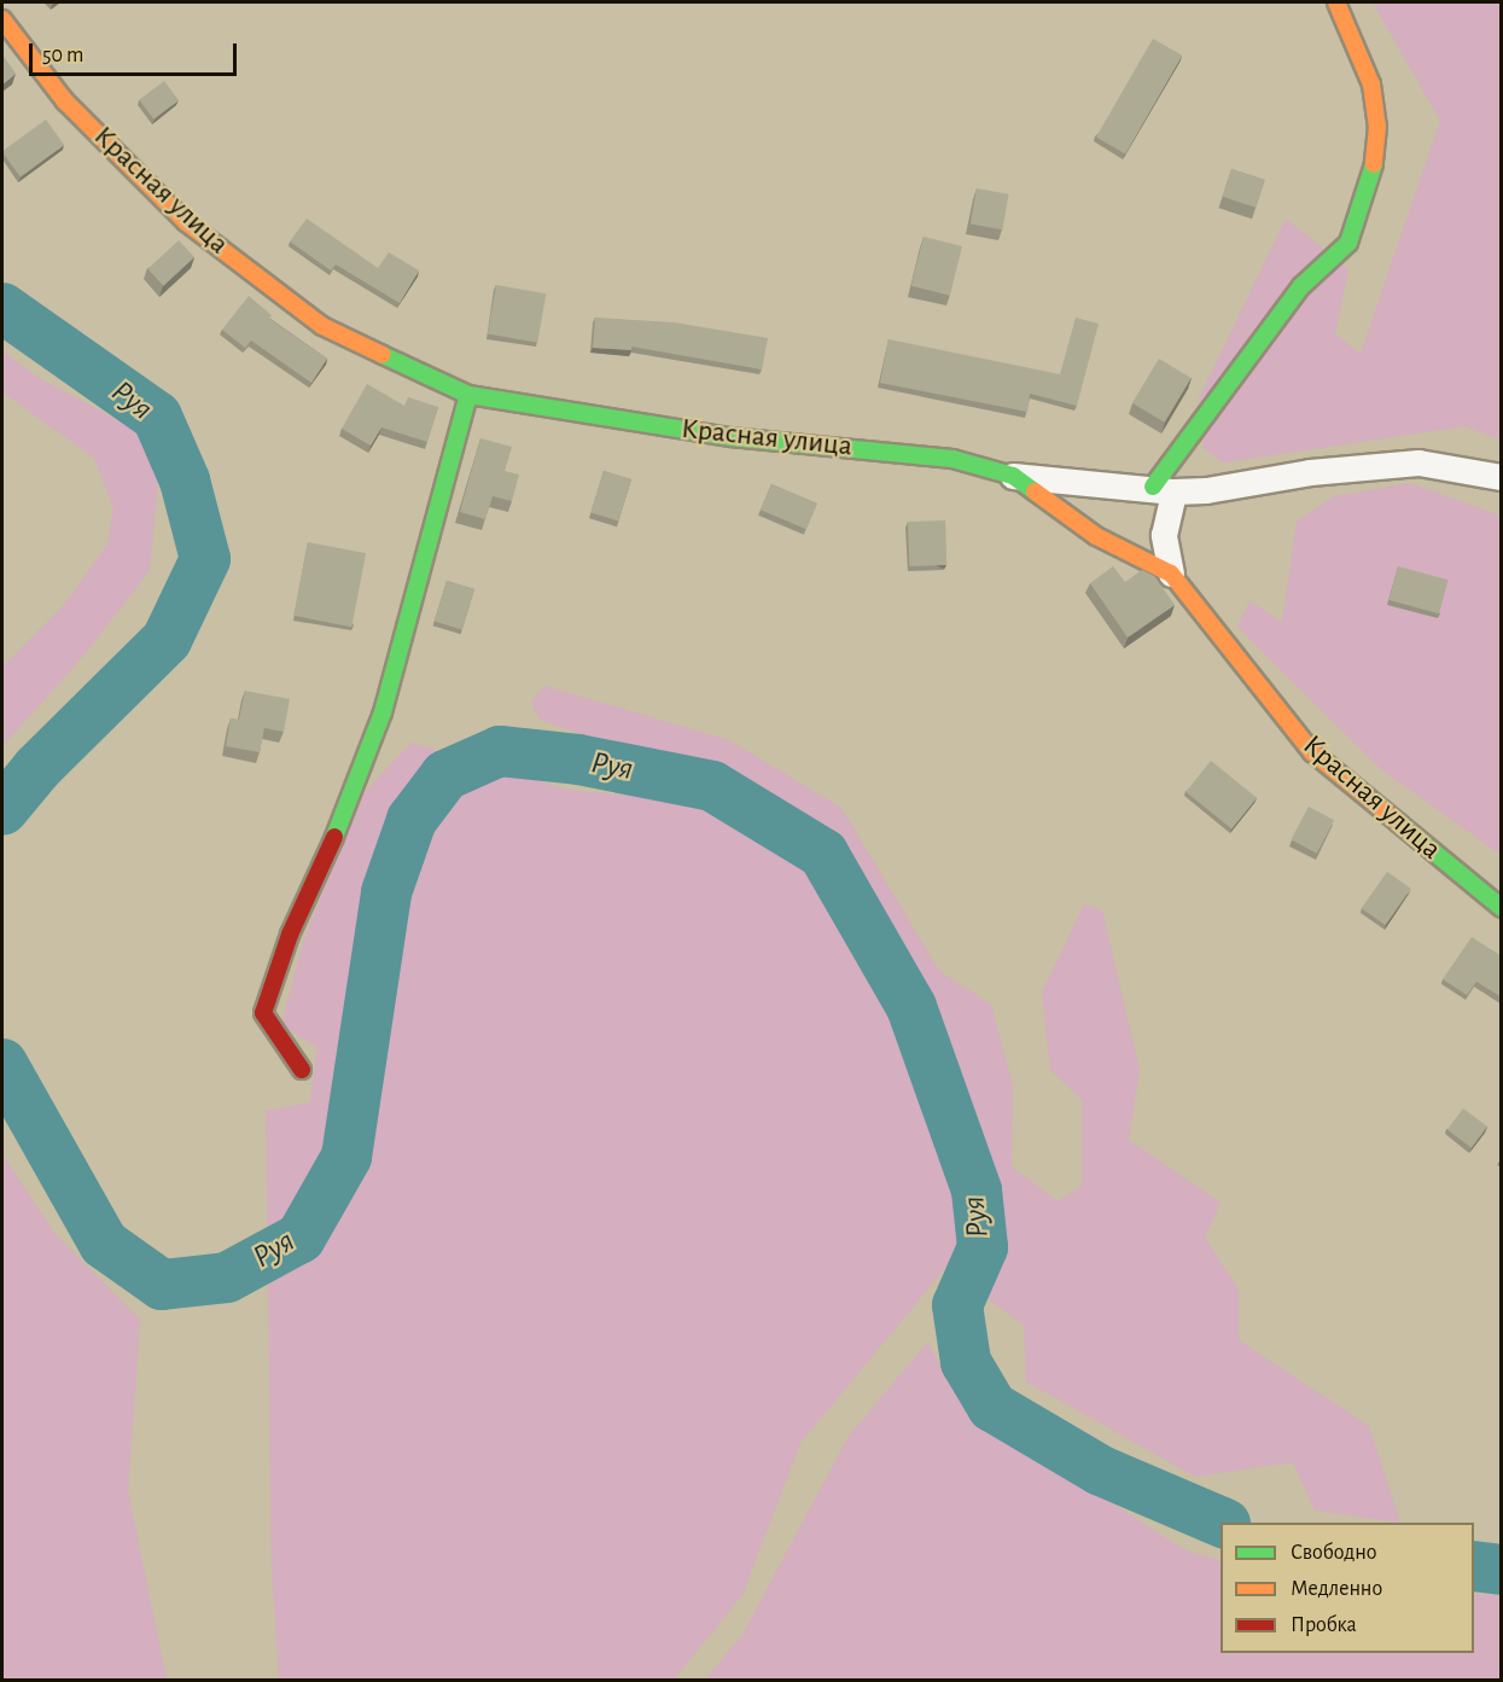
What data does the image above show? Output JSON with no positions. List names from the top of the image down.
{
  "streets": {
    "street": ["Красная улица"]
  },
  "water": ["Руя"],
  "legend": ["Свободно", "Медленно", "Пробка"],
  "scale_bar": "50 m"
}
